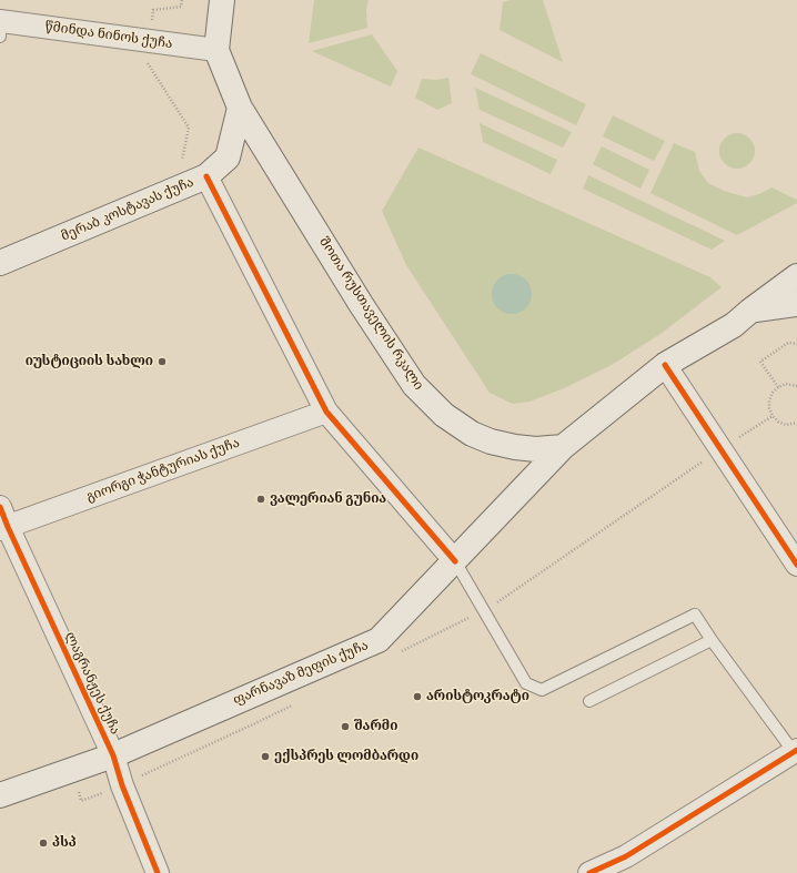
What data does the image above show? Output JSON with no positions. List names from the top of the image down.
{
  "streets": {
    "main road": ["მერაბ კოსტავას ქუჩა", "შოთა რუსთაველის რკალი", "ფარნავაზ მეფის ქუჩა"],
    "street": ["წმინდა ნინოს ქუჩა", "გიორგი ჭანტურიას ქუჩა", "ლაგრანჟეს ქუჩა"]
  },
  "crossings": [
    ["წმინდა ნინოს ქუჩა", "შოთა რუსთაველის რკალი"],
    ["მერაბ კოსტავას ქუჩა", "შოთა რუსთაველის რკალი"],
    ["შოთა რუსთაველის რკალი", "ფარნავაზ მეფის ქუჩა"],
    ["გიორგი ჭანტურიას ქუჩა", "ლაგრანჟეს ქუჩა"],
    ["ფარნავაზ მეფის ქუჩა", "ლაგრანჟეს ქუჩა"]
  ],
  "places": [
    "იუსტიციის სახლი",
    "ვალერიან გუნია",
    "არისტოკრატი",
    "შარმი",
    "ექსპრეს ლომბარდი",
    "პსპ"
  ]
}
